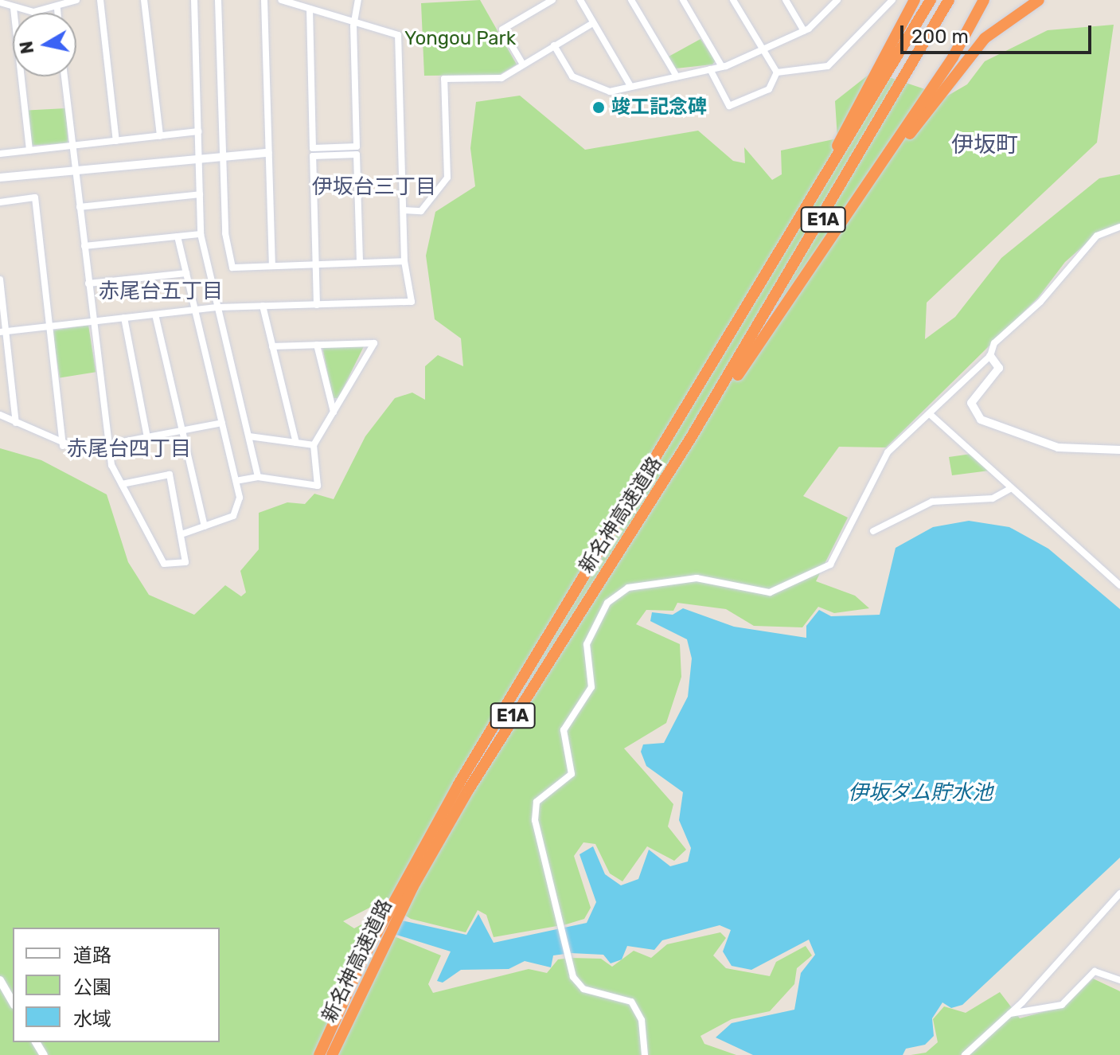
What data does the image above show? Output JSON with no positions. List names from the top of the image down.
{
  "streets": {
    "highway": ["E1A", "新名神高速道路"]
  },
  "districts": [
    "伊坂町",
    "伊坂台三丁目",
    "赤尾台五丁目",
    "赤尾台四丁目"
  ],
  "water": ["伊坂ダム貯水池"],
  "parks": ["Yongou Park"],
  "places": ["竣工記念碑"],
  "legend": ["道路", "公園", "水域"],
  "scale_bar": "200 m",
  "north": "left"
}
